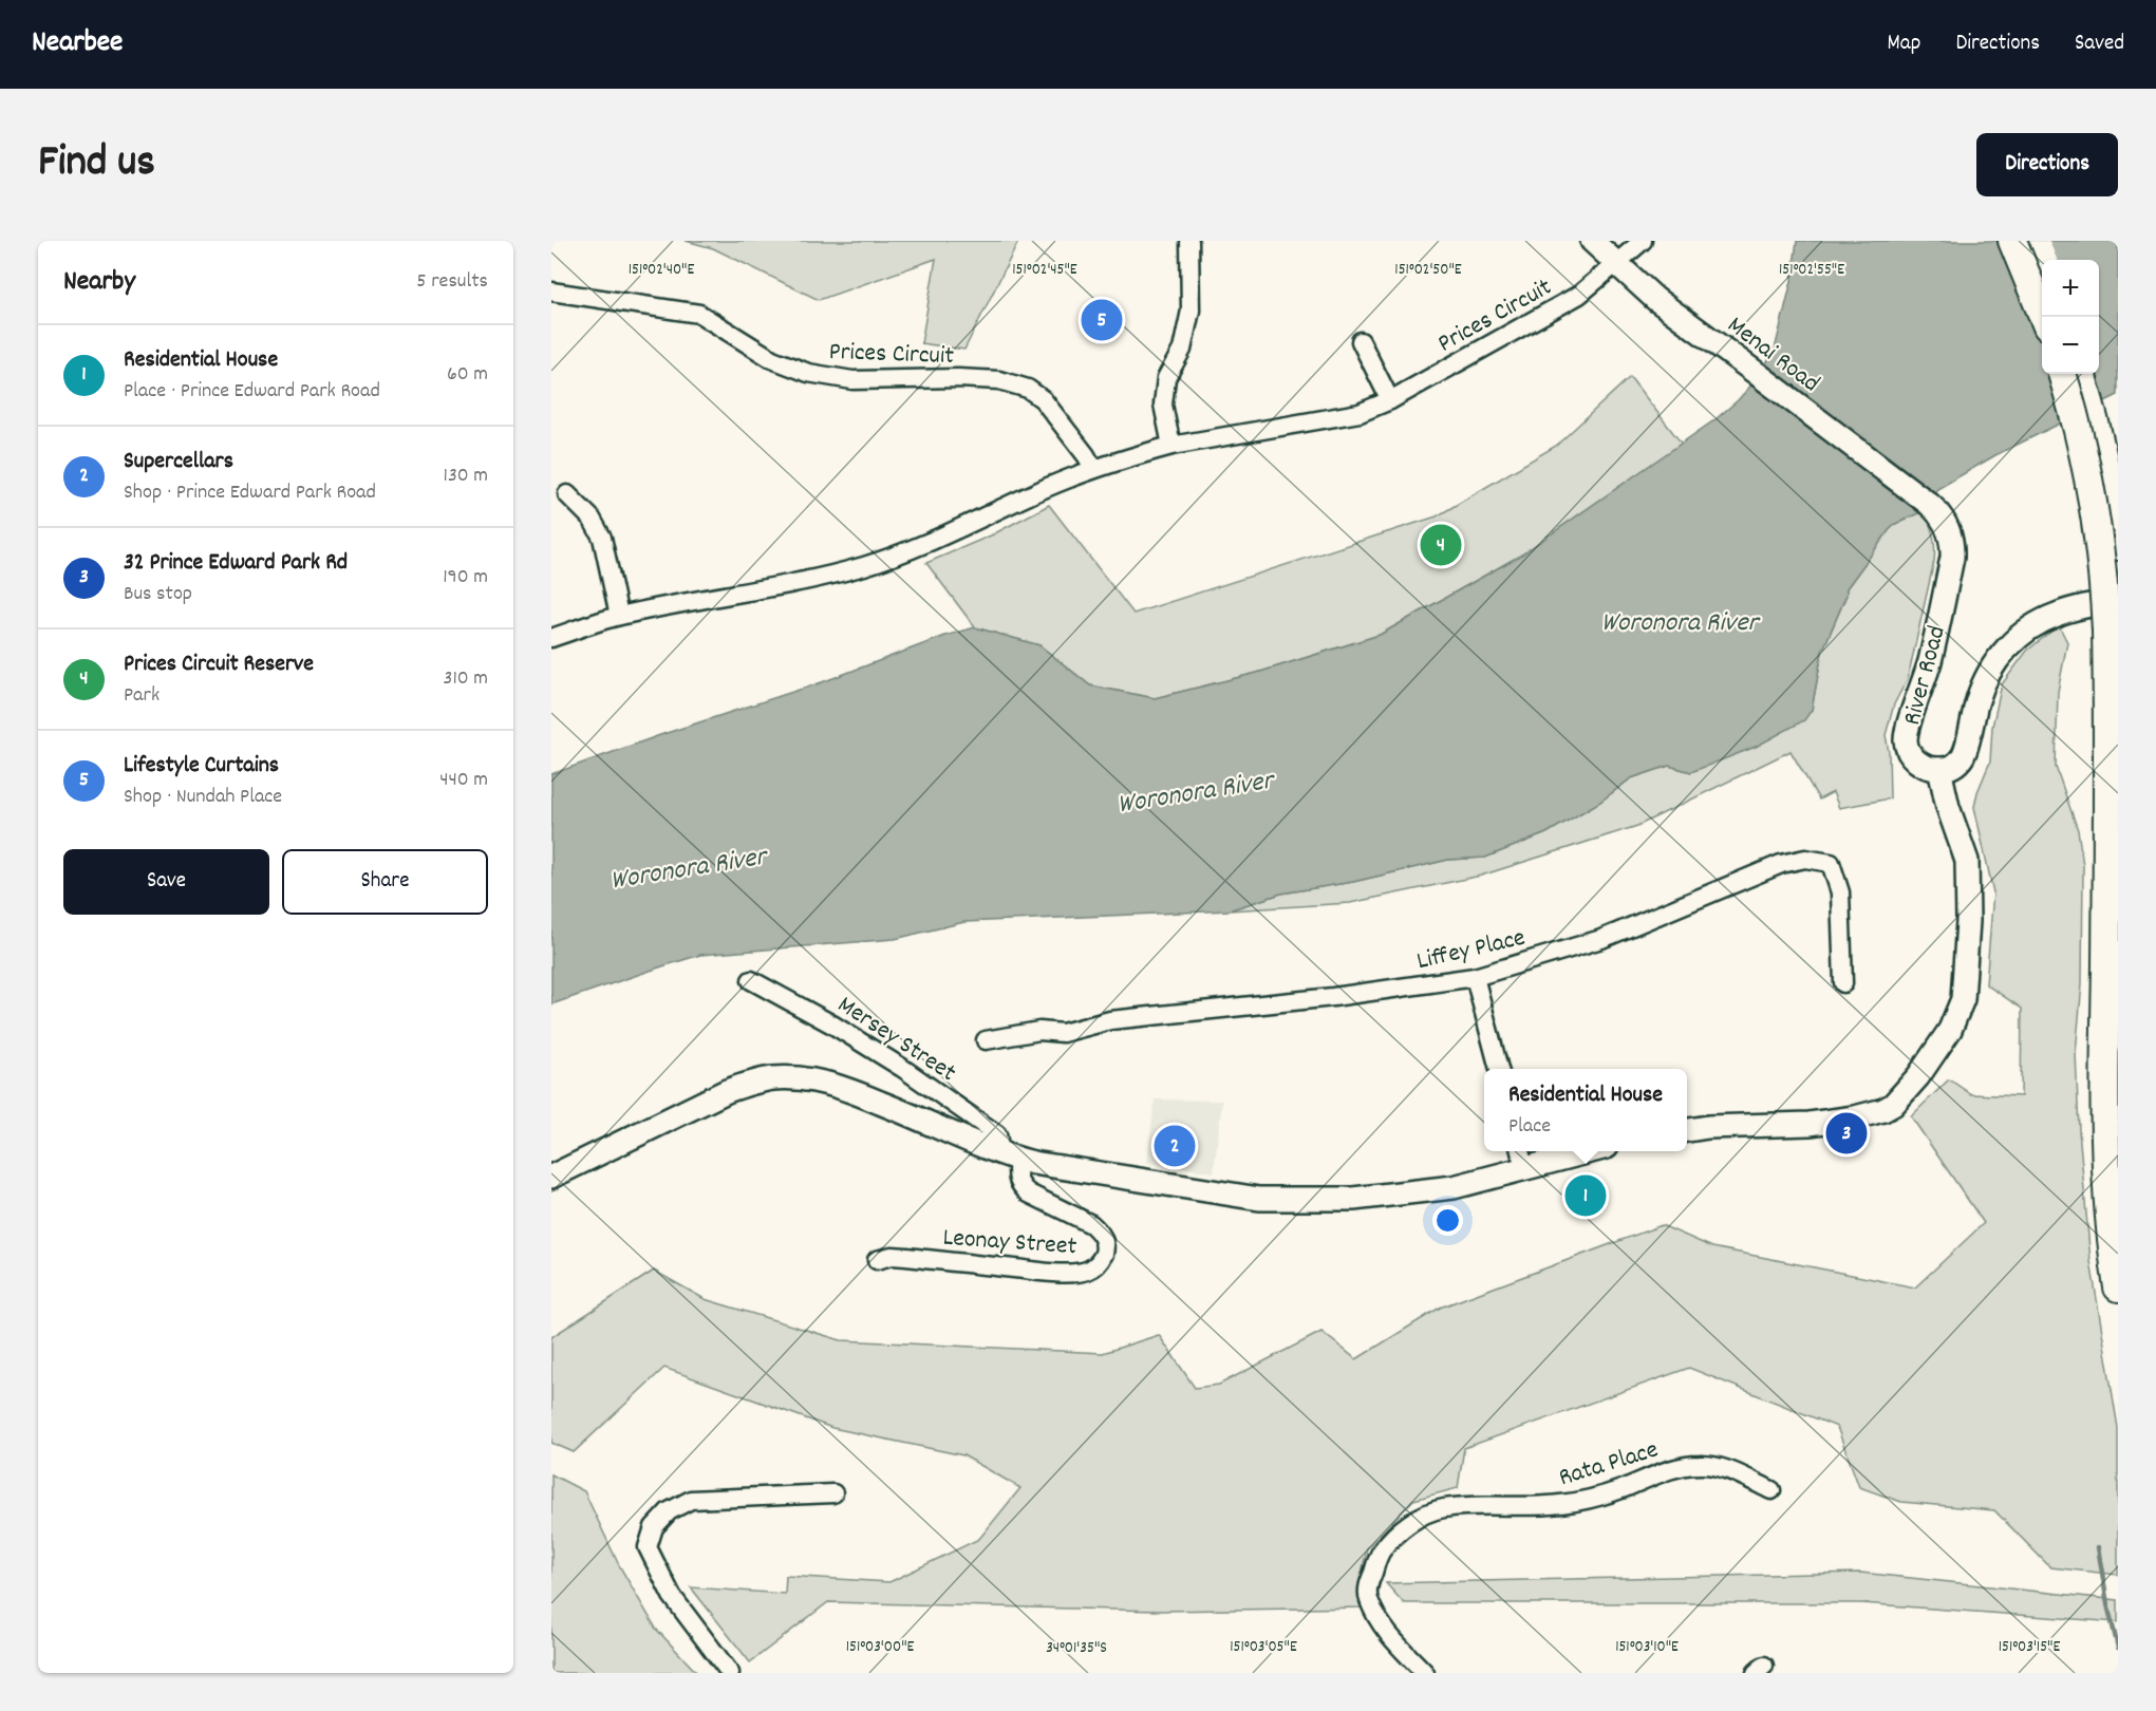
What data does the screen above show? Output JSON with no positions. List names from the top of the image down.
{
  "streets": {
    "street": [
      "Prices Circuit",
      "Menai Road",
      "River Road",
      "Liffey Place",
      "Mersey Street",
      "Leonay Street",
      "Rata Place"
    ]
  },
  "crossings": [
    ["Prices Circuit", "Menai Road"],
    ["Menai Road", "River Road"],
    ["Mersey Street", "Leonay Street"]
  ],
  "water": ["Woronora River"],
  "page": {
    "header": "Nearbee",
    "nav": ["Map", "Directions", "Saved"],
    "title": "Find us",
    "buttons": [
      "Directions",
      ["Save", "Share"]
    ],
    "heading": ["Nearby", "5 results"],
    "map_buttons": ["+", "−"],
    "pins": [
      "5",
      "4",
      "3",
      "2",
      "1"
    ],
    "list": [
      {
        "mark": "1",
        "name": "Residential House",
        "note": "Place · Prince Edward Park Road",
        "value": "60 m"
      },
      {
        "mark": "2",
        "name": "Supercellars",
        "note": "Shop · Prince Edward Park Road",
        "value": "130 m"
      },
      {
        "mark": "3",
        "name": "32 Prince Edward Park Rd",
        "note": "Bus stop",
        "value": "190 m"
      },
      {
        "mark": "4",
        "name": "Prices Circuit Reserve",
        "note": "Park",
        "value": "310 m"
      },
      {
        "mark": "5",
        "name": "Lifestyle Curtains",
        "note": "Shop · Nundah Place",
        "value": "440 m"
      }
    ],
    "popup": ["Residential House", "Place"]
  },
  "coordinates": [
    "151°02'50\"E",
    "151°02'55\"E",
    "151°02'40\"E",
    "151°02'45\"E",
    "151°03'00\"E",
    "151°03'05\"E",
    "151°03'10\"E",
    "151°03'15\"E",
    "34°01'35\"S"
  ]
}
